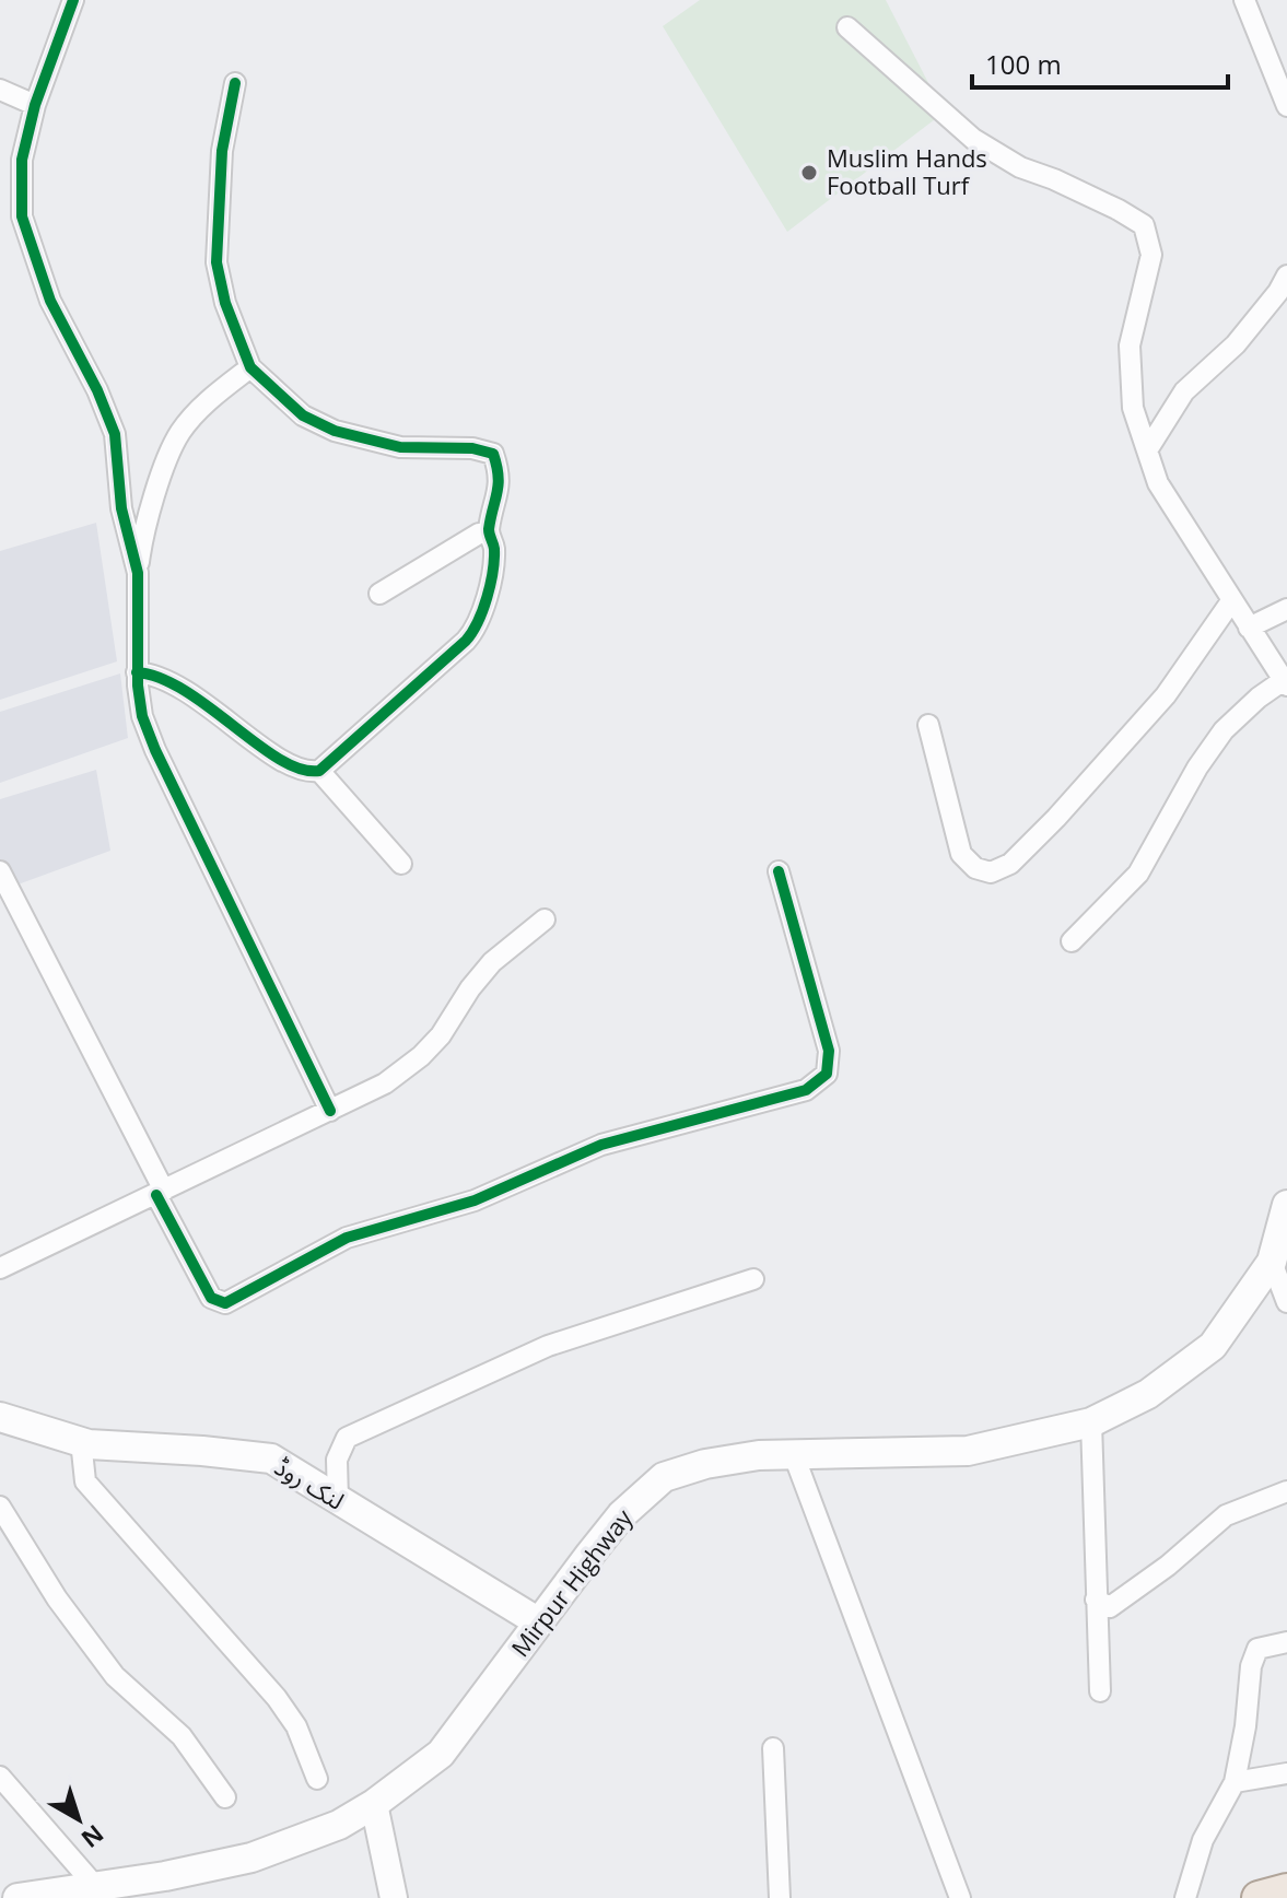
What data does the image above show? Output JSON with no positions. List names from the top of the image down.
{
  "streets": {
    "main road": ["لنک روڈ", "Mirpur Highway"]
  },
  "crossings": [
    ["لنک روڈ", "Mirpur Highway"]
  ],
  "places": ["Muslim Hands Football Turf"],
  "scale_bar": "100 m",
  "north": "bottom right"
}
